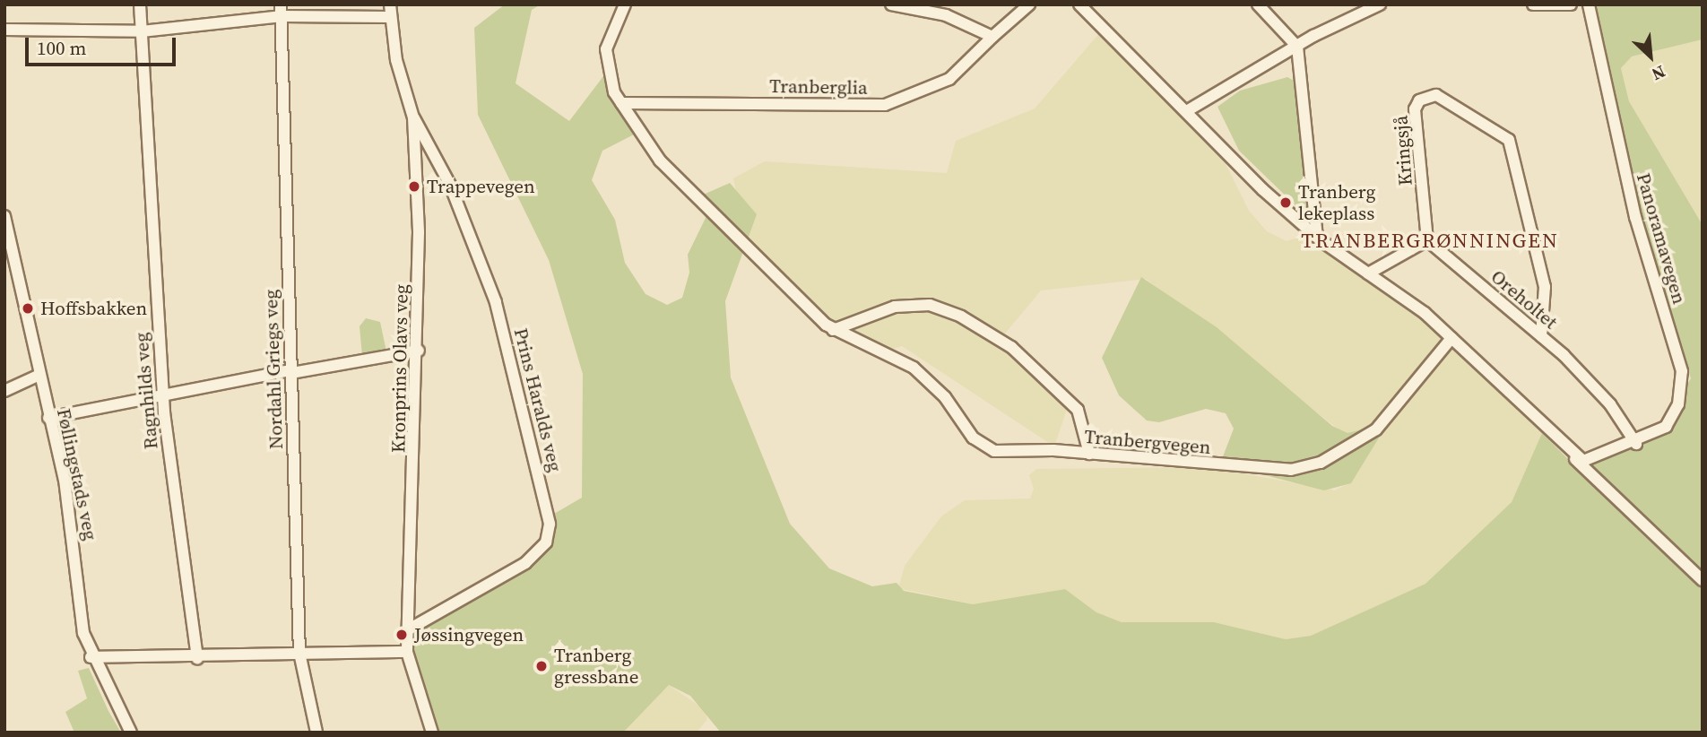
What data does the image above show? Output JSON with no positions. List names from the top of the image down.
{
  "streets": {
    "street": [
      "Tranberglia",
      "Kringsjå",
      "Panoramavegen",
      "Oreholtet",
      "Kronprins Olavs veg",
      "Nordahl Griegs veg",
      "Ragnhilds veg",
      "Prins Haralds veg",
      "Tranbergvegen",
      "Føllingstads veg"
    ]
  },
  "crossings": [
    ["Kringsjå", "Oreholtet"],
    ["Panoramavegen", "Oreholtet"],
    ["Kronprins Olavs veg", "Prins Haralds veg"]
  ],
  "districts": ["TRANBERGRØNNINGEN"],
  "places": [
    "Trappevegen",
    "Tranberg lekeplass",
    "Hoffsbakken",
    "Jøssingvegen",
    "Tranberg gressbane"
  ],
  "scale_bar": "100 m",
  "north": "bottom right"
}
